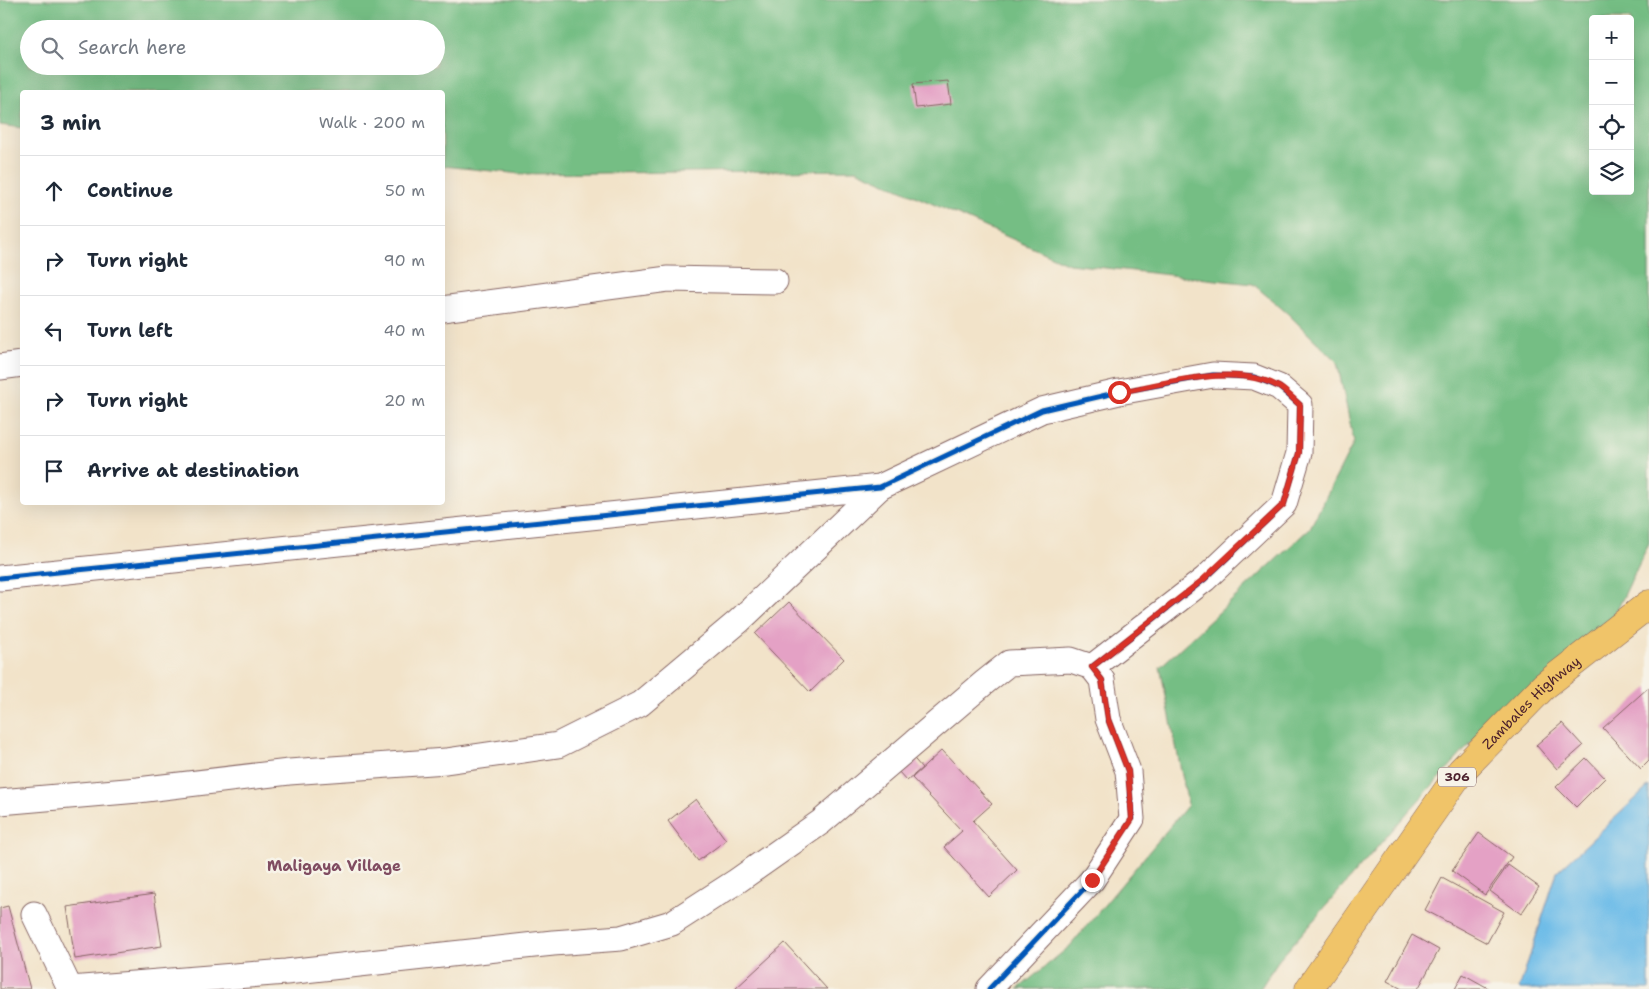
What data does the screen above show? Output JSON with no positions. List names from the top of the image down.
{
  "streets": {
    "main road": ["Zambales Highway", "306"]
  },
  "districts": ["Maligaya Village"],
  "page": {
    "map_buttons": ["+", "−"],
    "search": "Search here",
    "heading": ["3 min", "Walk · 200 m"],
    "list": [
      ["Continue", "50 m"],
      ["Turn right", "90 m"],
      ["Turn left", "40 m"],
      ["Turn right", "20 m"],
      "Arrive at destination"
    ]
  }
}
